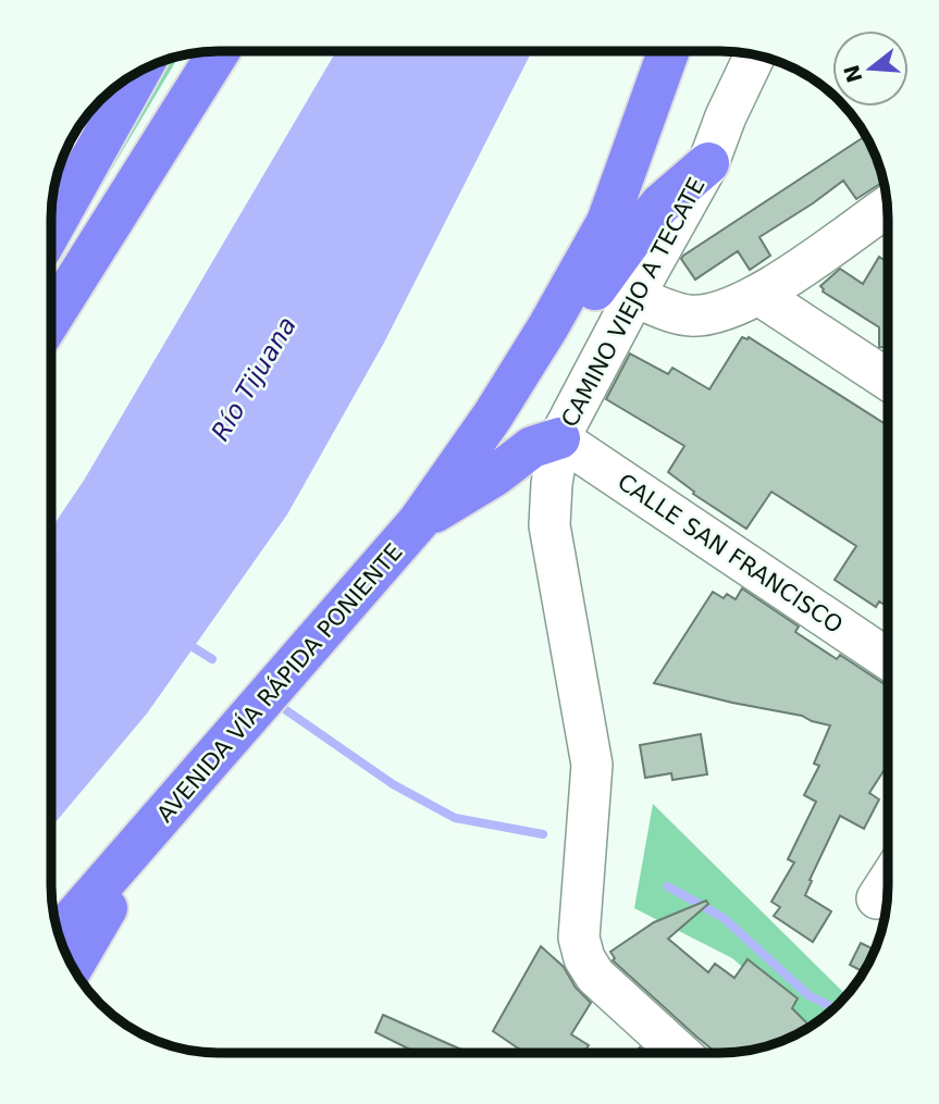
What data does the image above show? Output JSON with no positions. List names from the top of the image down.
{
  "streets": {
    "highway": ["AVENIDA VÍA RÁPIDA PONIENTE"],
    "street": ["CAMINO VIEJO A TECATE", "CALLE SAN FRANCISCO"]
  },
  "crossings": [
    ["CAMINO VIEJO A TECATE", "CALLE SAN FRANCISCO"]
  ],
  "water": ["Río Tijuana"],
  "north": "left"
}
